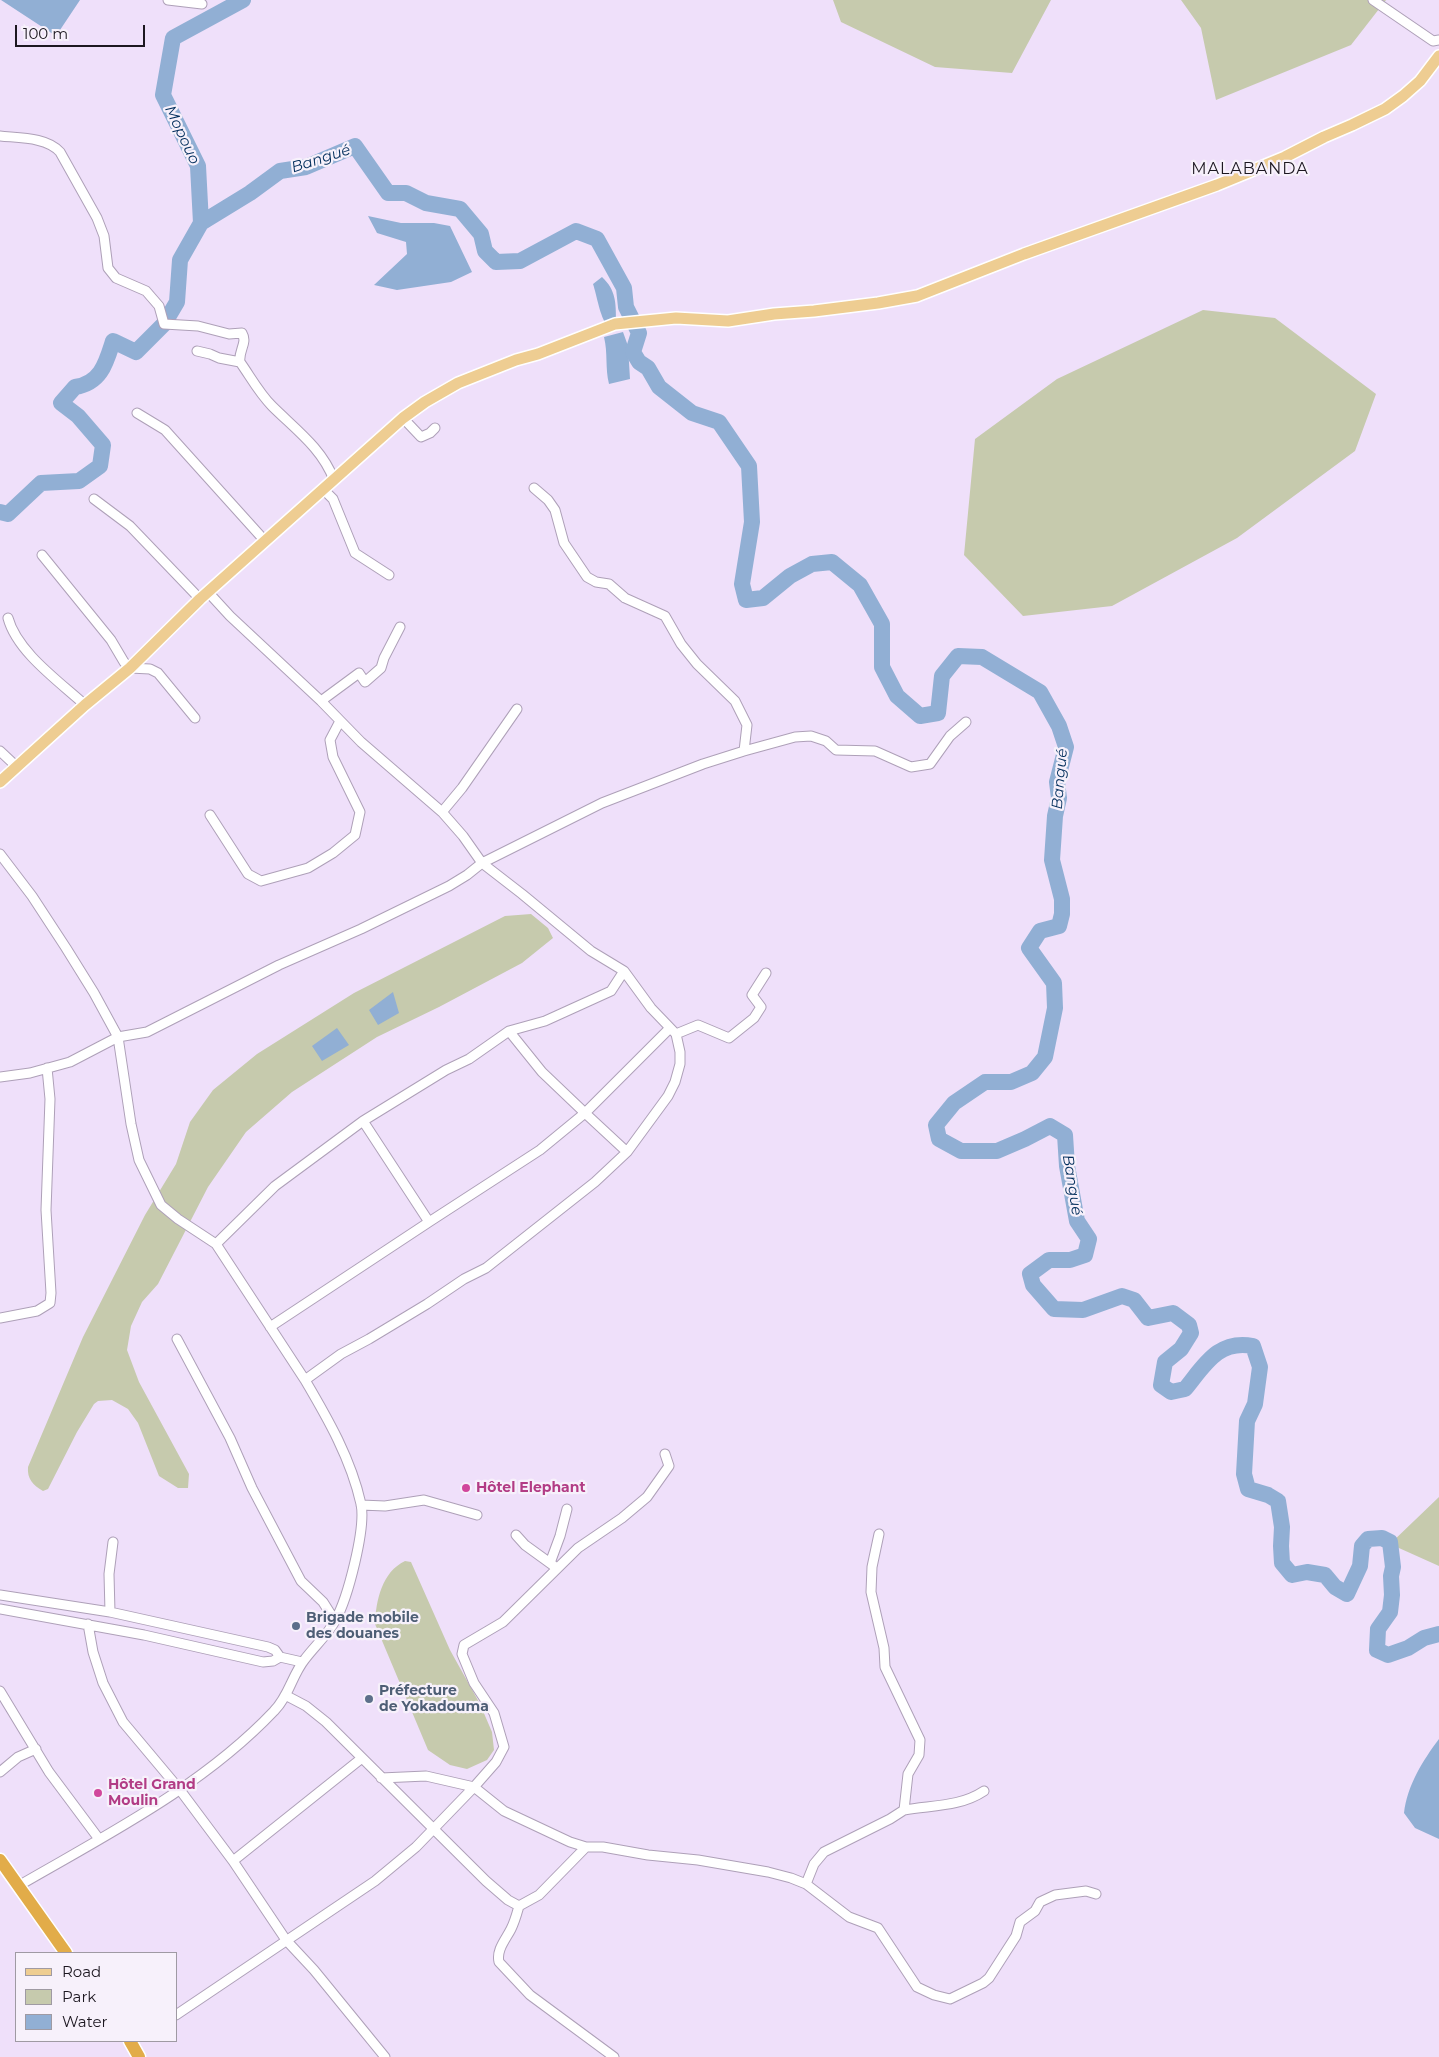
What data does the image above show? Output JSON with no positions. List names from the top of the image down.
{
  "districts": ["MALABANDA"],
  "water": ["Mopouo", "Bangué"],
  "places": [
    "Hôtel Elephant",
    "Brigade mobile des douanes",
    "Préfecture de Yokadouma",
    "Hôtel Grand Moulin"
  ],
  "legend": ["Road", "Park", "Water"],
  "scale_bar": "100 m"
}
